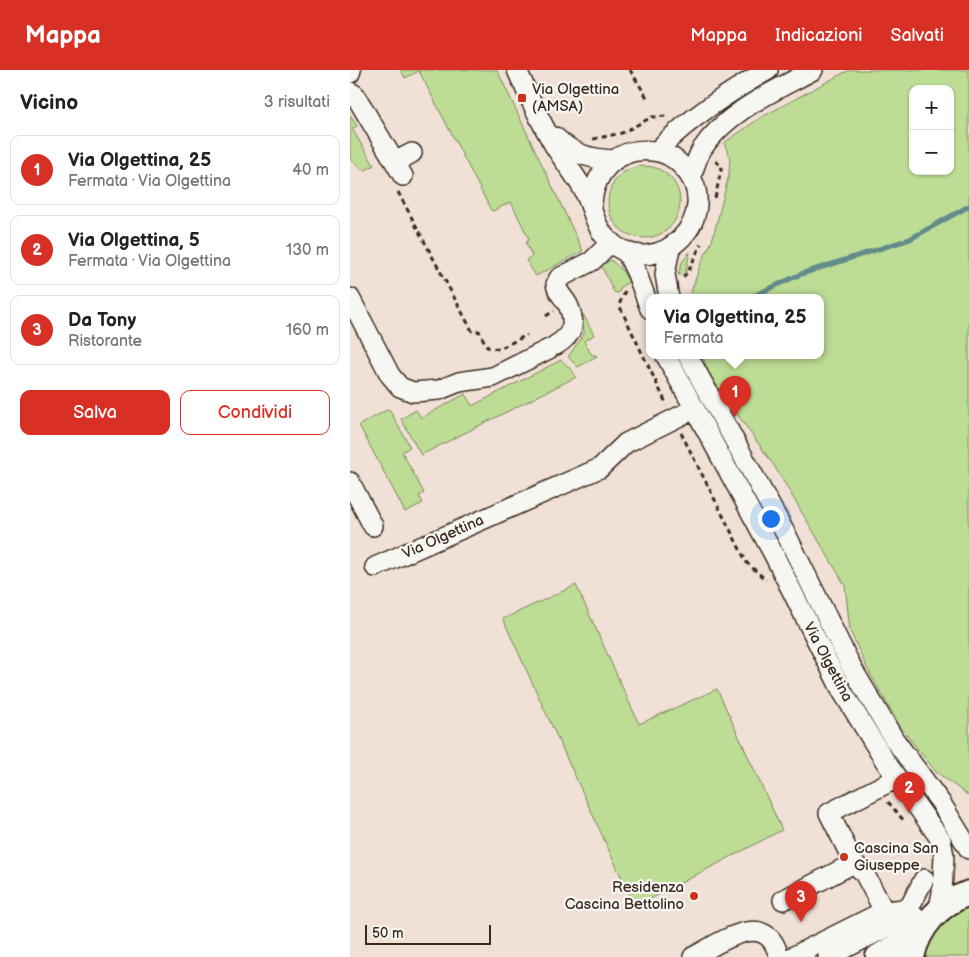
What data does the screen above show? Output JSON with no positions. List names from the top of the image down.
{
  "streets": {
    "street": ["Via Olgettina"]
  },
  "places": {
    "transit": ["Via Olgettina (AMSA)"],
    "other": ["Cascina San Giuseppe", "Residenza Cascina Bettolino"]
  },
  "scale_bar": "50 m",
  "page": {
    "header": "Mappa",
    "nav": ["Mappa", "Indicazioni", "Salvati"],
    "heading": ["Vicino", "3 risultati"],
    "map_buttons": ["+", "−"],
    "list": [
      {
        "mark": "1",
        "name": "Via Olgettina, 25",
        "note": "Fermata · Via Olgettina",
        "value": "40 m"
      },
      {
        "mark": "2",
        "name": "Via Olgettina, 5",
        "note": "Fermata · Via Olgettina",
        "value": "130 m"
      },
      {
        "mark": "3",
        "name": "Da Tony",
        "note": "Ristorante",
        "value": "160 m"
      }
    ],
    "popup": ["Via Olgettina, 25", "Fermata"],
    "buttons": ["Salva", "Condividi"],
    "pins": ["1", "2", "3"],
    "scale": "50 m"
  }
}
